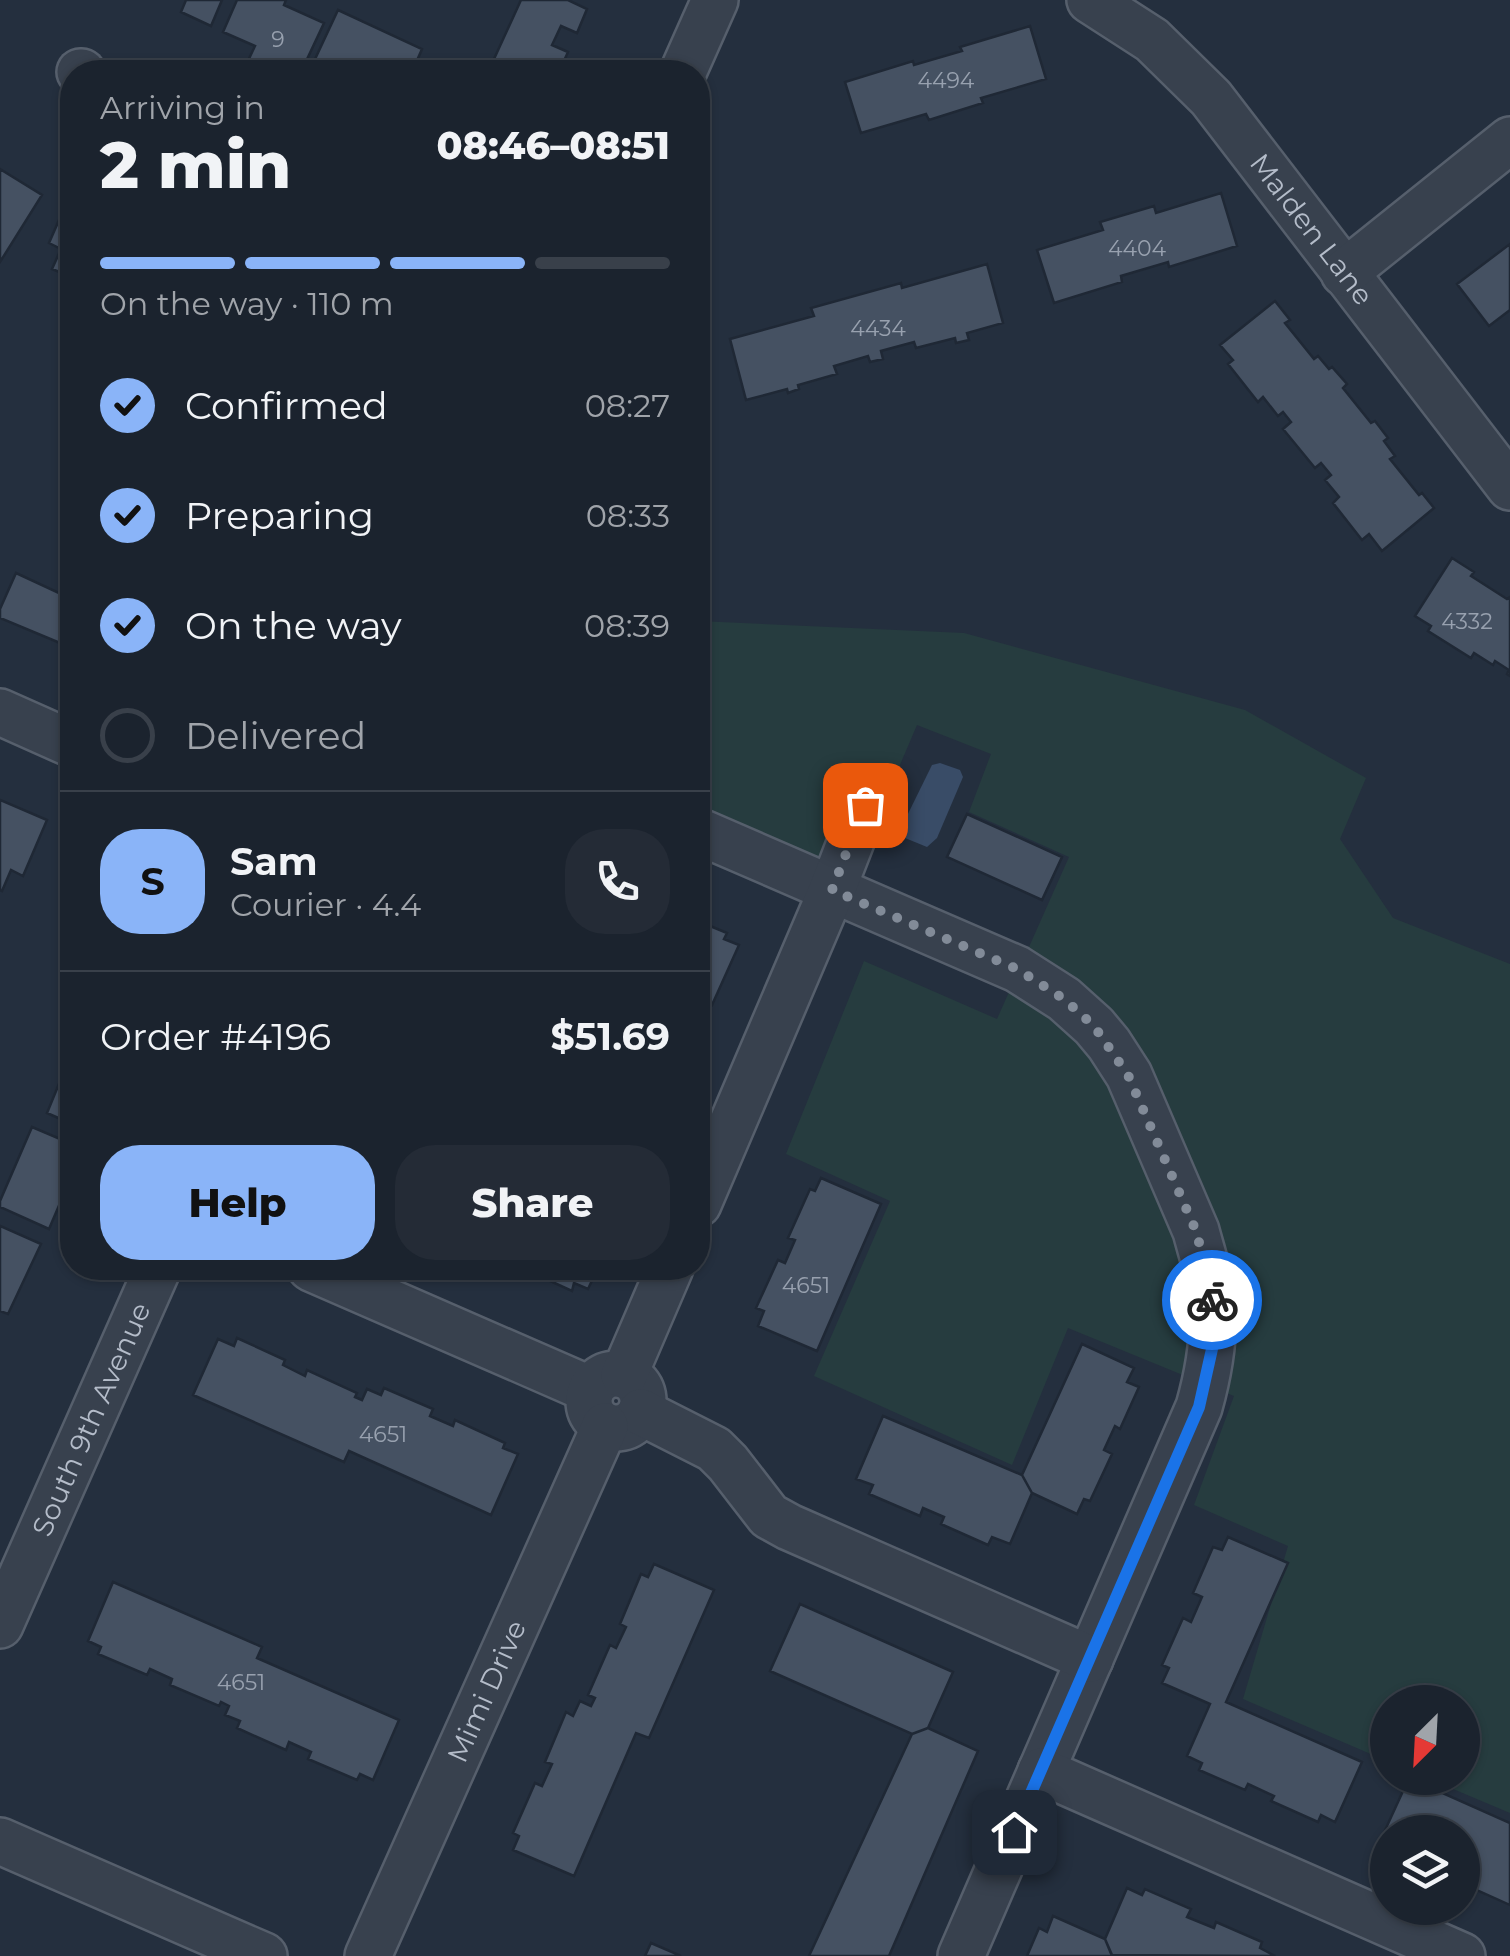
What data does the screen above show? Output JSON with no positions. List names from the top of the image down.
{
  "streets": {
    "street": ["Malden Lane", "South 9th Avenue", "Mimi Drive"]
  },
  "house_numbers": [
    "9",
    "4494",
    "4404",
    "4434",
    "4332",
    "4651",
    "4651",
    "4651"
  ],
  "north": "bottom left",
  "page": {
    "heading": ["2 min", "Arriving in", "08:46–08:51"],
    "panel": [
      "Sam",
      "Courier · 4.4",
      "Order #4196",
      "$51.69"
    ],
    "bar": "On the way · 110 m",
    "list": [
      ["Confirmed", "08:27"],
      ["Preparing", "08:33"],
      ["On the way", "08:39"],
      "Delivered"
    ],
    "round": "S",
    "buttons": ["Help", "Share"]
  }
}
